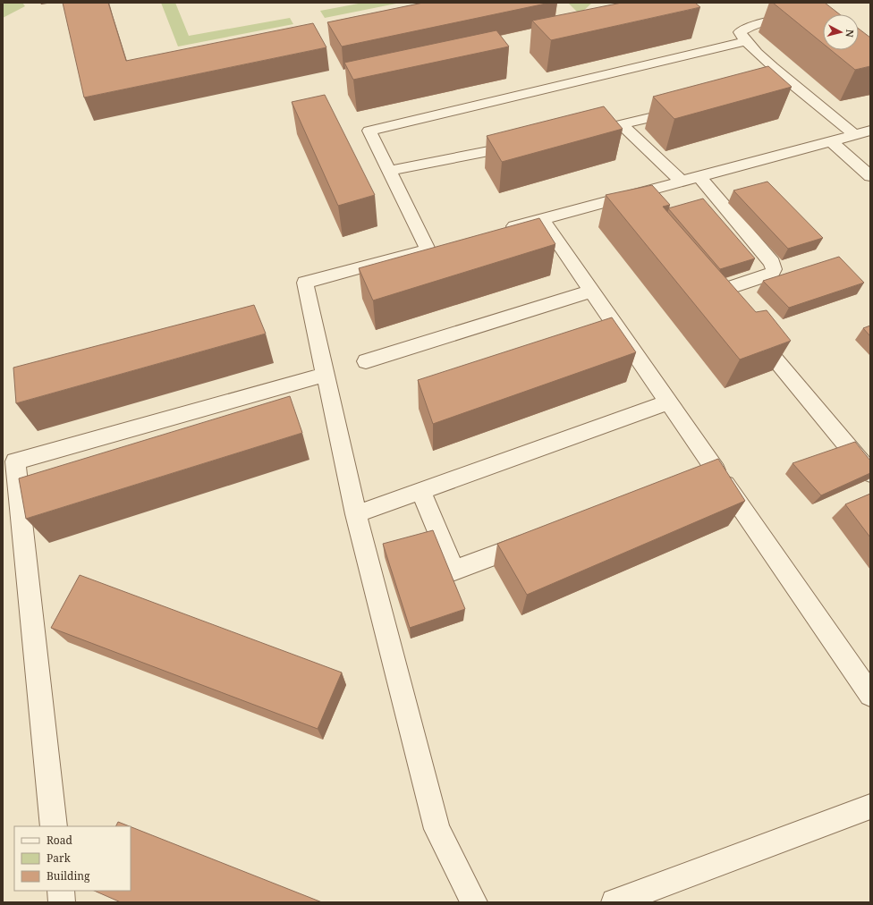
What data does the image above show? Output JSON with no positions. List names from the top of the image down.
{
  "legend": ["Road", "Park", "Building"],
  "north": "right"
}
